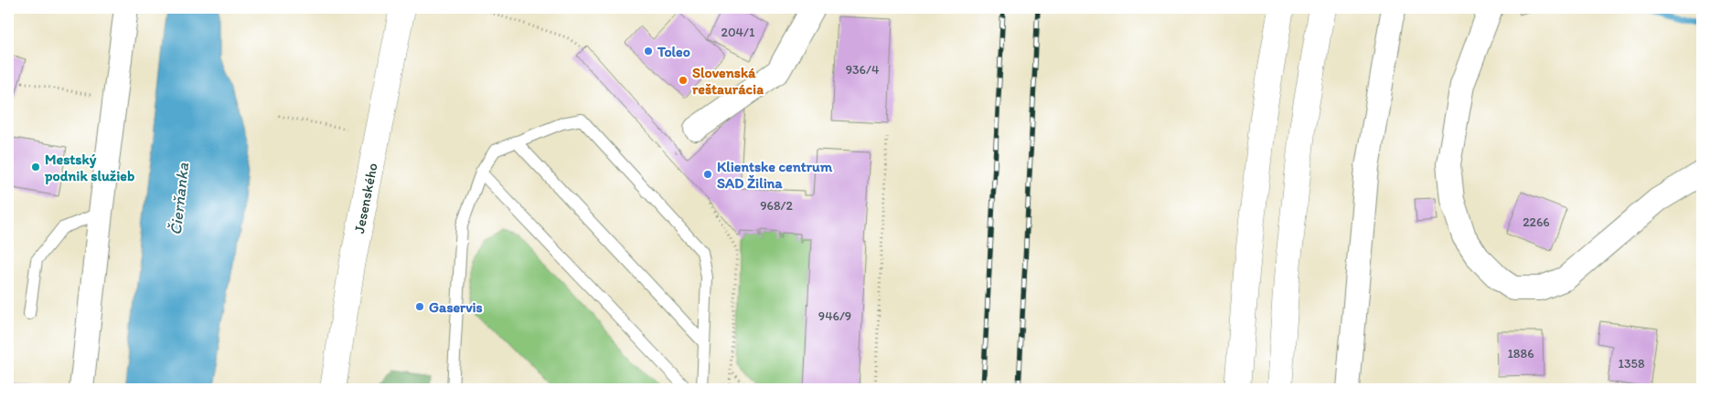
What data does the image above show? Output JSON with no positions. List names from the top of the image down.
{
  "streets": {
    "main road": ["Jesenského"]
  },
  "water": ["Čierňanka"],
  "places": [
    "Toleo",
    "Slovenská reštaurácia",
    "Mestský podnik služieb",
    "Klientske centrum SAD Žilina",
    "Gaservis"
  ],
  "house_numbers": [
    "204/1",
    "936/4",
    "968/2",
    "2266",
    "946/9",
    "1886",
    "1358"
  ]
}
